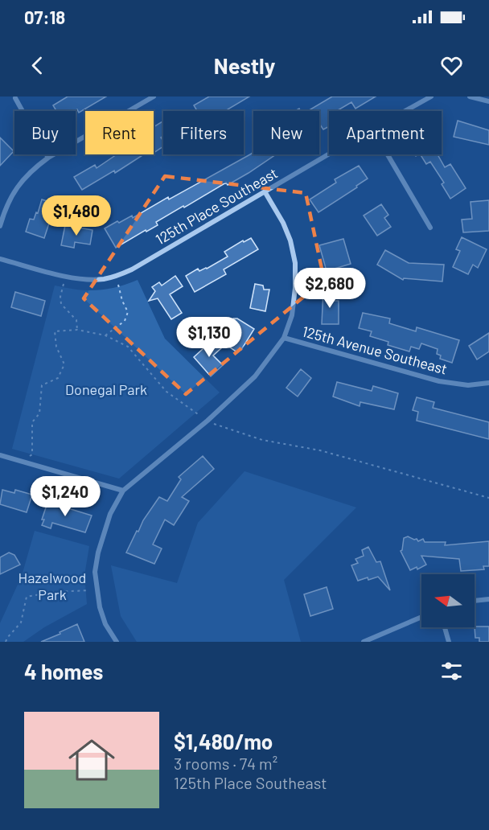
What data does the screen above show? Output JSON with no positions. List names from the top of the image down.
{
  "streets": {
    "street": ["125th Place Southeast", "125th Avenue Southeast"]
  },
  "parks": ["Donegal Park", "Hazelwood Park"],
  "north": "left",
  "page": {
    "status": "07:18",
    "header": "Nestly",
    "chip": [
      "Buy",
      "Rent",
      "Filters",
      "New",
      "Apartment"
    ],
    "price": [
      "$1,480",
      "$2,680",
      "$1,130",
      "$1,240"
    ],
    "heading": "4 homes",
    "list": [
      {
        "name": "$1,480/mo",
        "note": "3 rooms · 74 m² · 125th Place Southeast"
      }
    ]
  }
}
